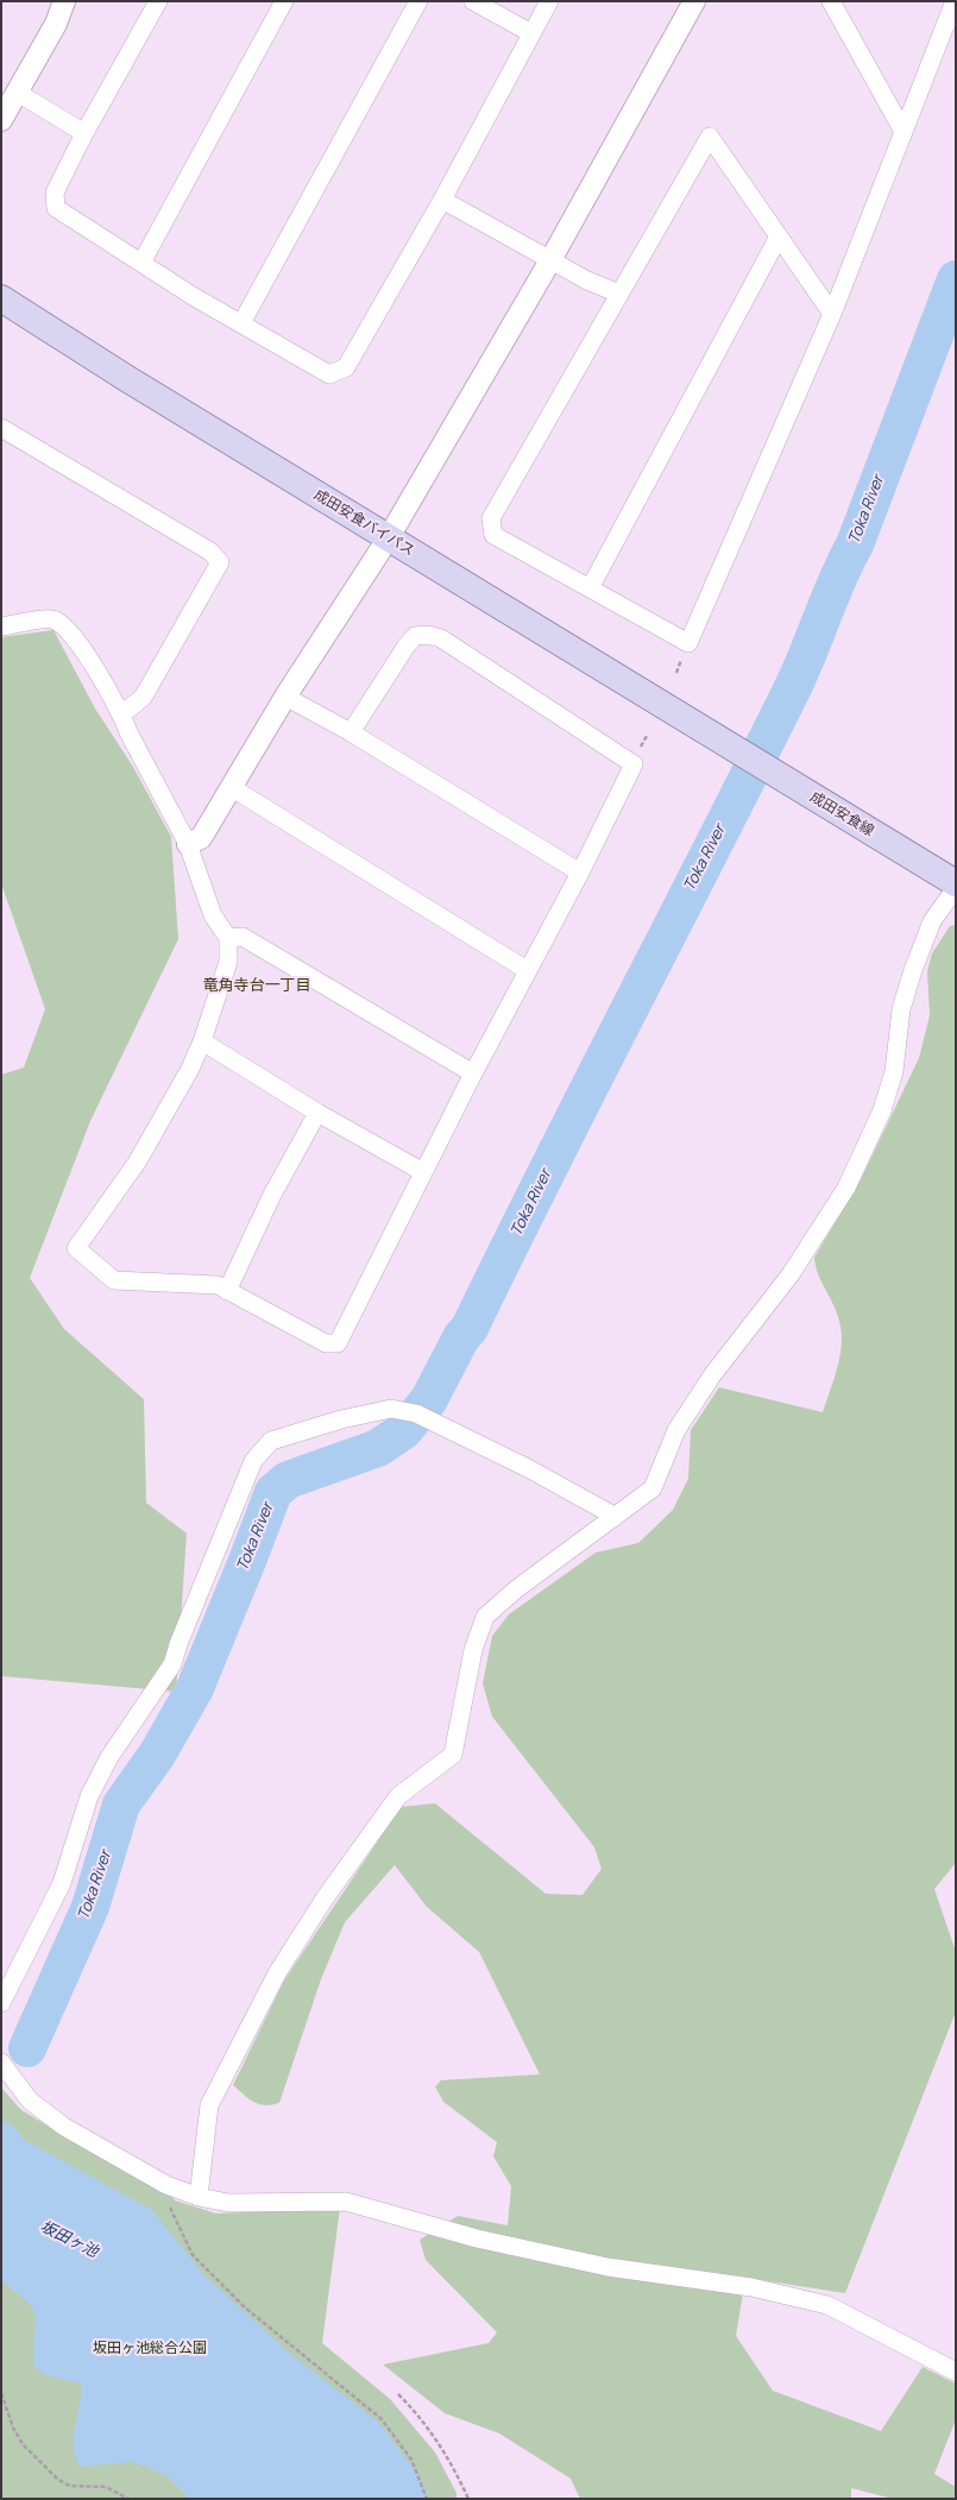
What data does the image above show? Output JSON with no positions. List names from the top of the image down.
{
  "streets": {
    "main road": ["成田安食バイパス", "成田安食線"]
  },
  "crossings": [
    ["成田安食バイパス", "成田安食線"]
  ],
  "districts": ["竜角寺台一丁目"],
  "water": ["Toka River", "坂田ヶ池"],
  "parks": ["坂田ヶ池総合公園"]
}
